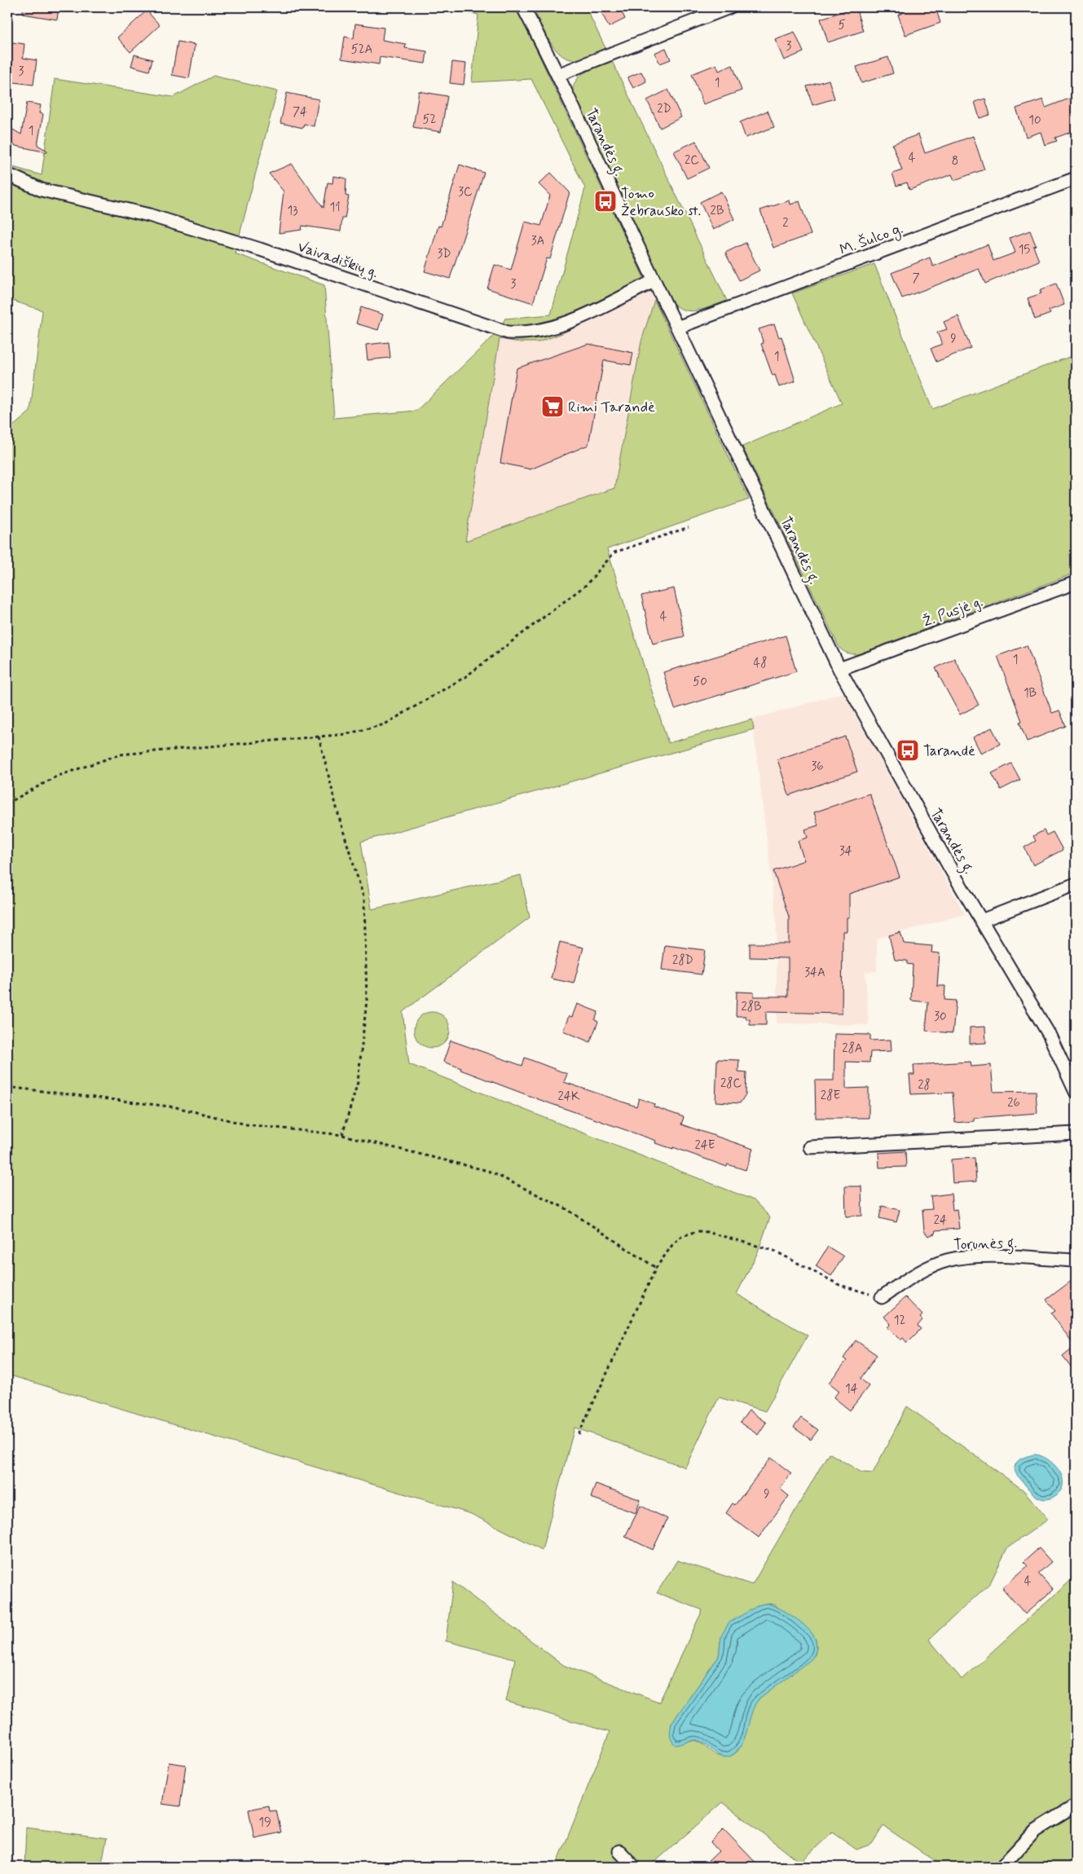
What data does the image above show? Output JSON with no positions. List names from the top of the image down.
{
  "streets": {
    "street": [
      "Tarandės g.",
      "M. Šulco g.",
      "Vaivadiškių g.",
      "Ž. Pusjė g.",
      "Torunės g."
    ]
  },
  "crossings": [
    ["Tarandės g.", "M. Šulco g."],
    ["Tarandės g.", "Vaivadiškių g."],
    ["Tarandės g.", "Ž. Pusjė g."]
  ],
  "places": {
    "bus stop": ["Tomo Žebrausko st.", "Tarandė"],
    "supermarket": ["Rimi Tarandė"]
  },
  "house_numbers": [
    "5",
    "3",
    "52A",
    "3",
    "1",
    "2D",
    "74",
    "52",
    "10",
    "1",
    "4",
    "2C",
    "8",
    "3C",
    "11",
    "13",
    "2B",
    "2",
    "3A",
    "15",
    "3D",
    "7",
    "3",
    "9",
    "1",
    "4",
    "1",
    "48",
    "50",
    "1B",
    "36",
    "34",
    "28D",
    "34A",
    "28B",
    "30",
    "28A",
    "28C",
    "28",
    "28E",
    "24K",
    "26",
    "24E",
    "24",
    "12",
    "14",
    "9",
    "4",
    "19"
  ]
}
